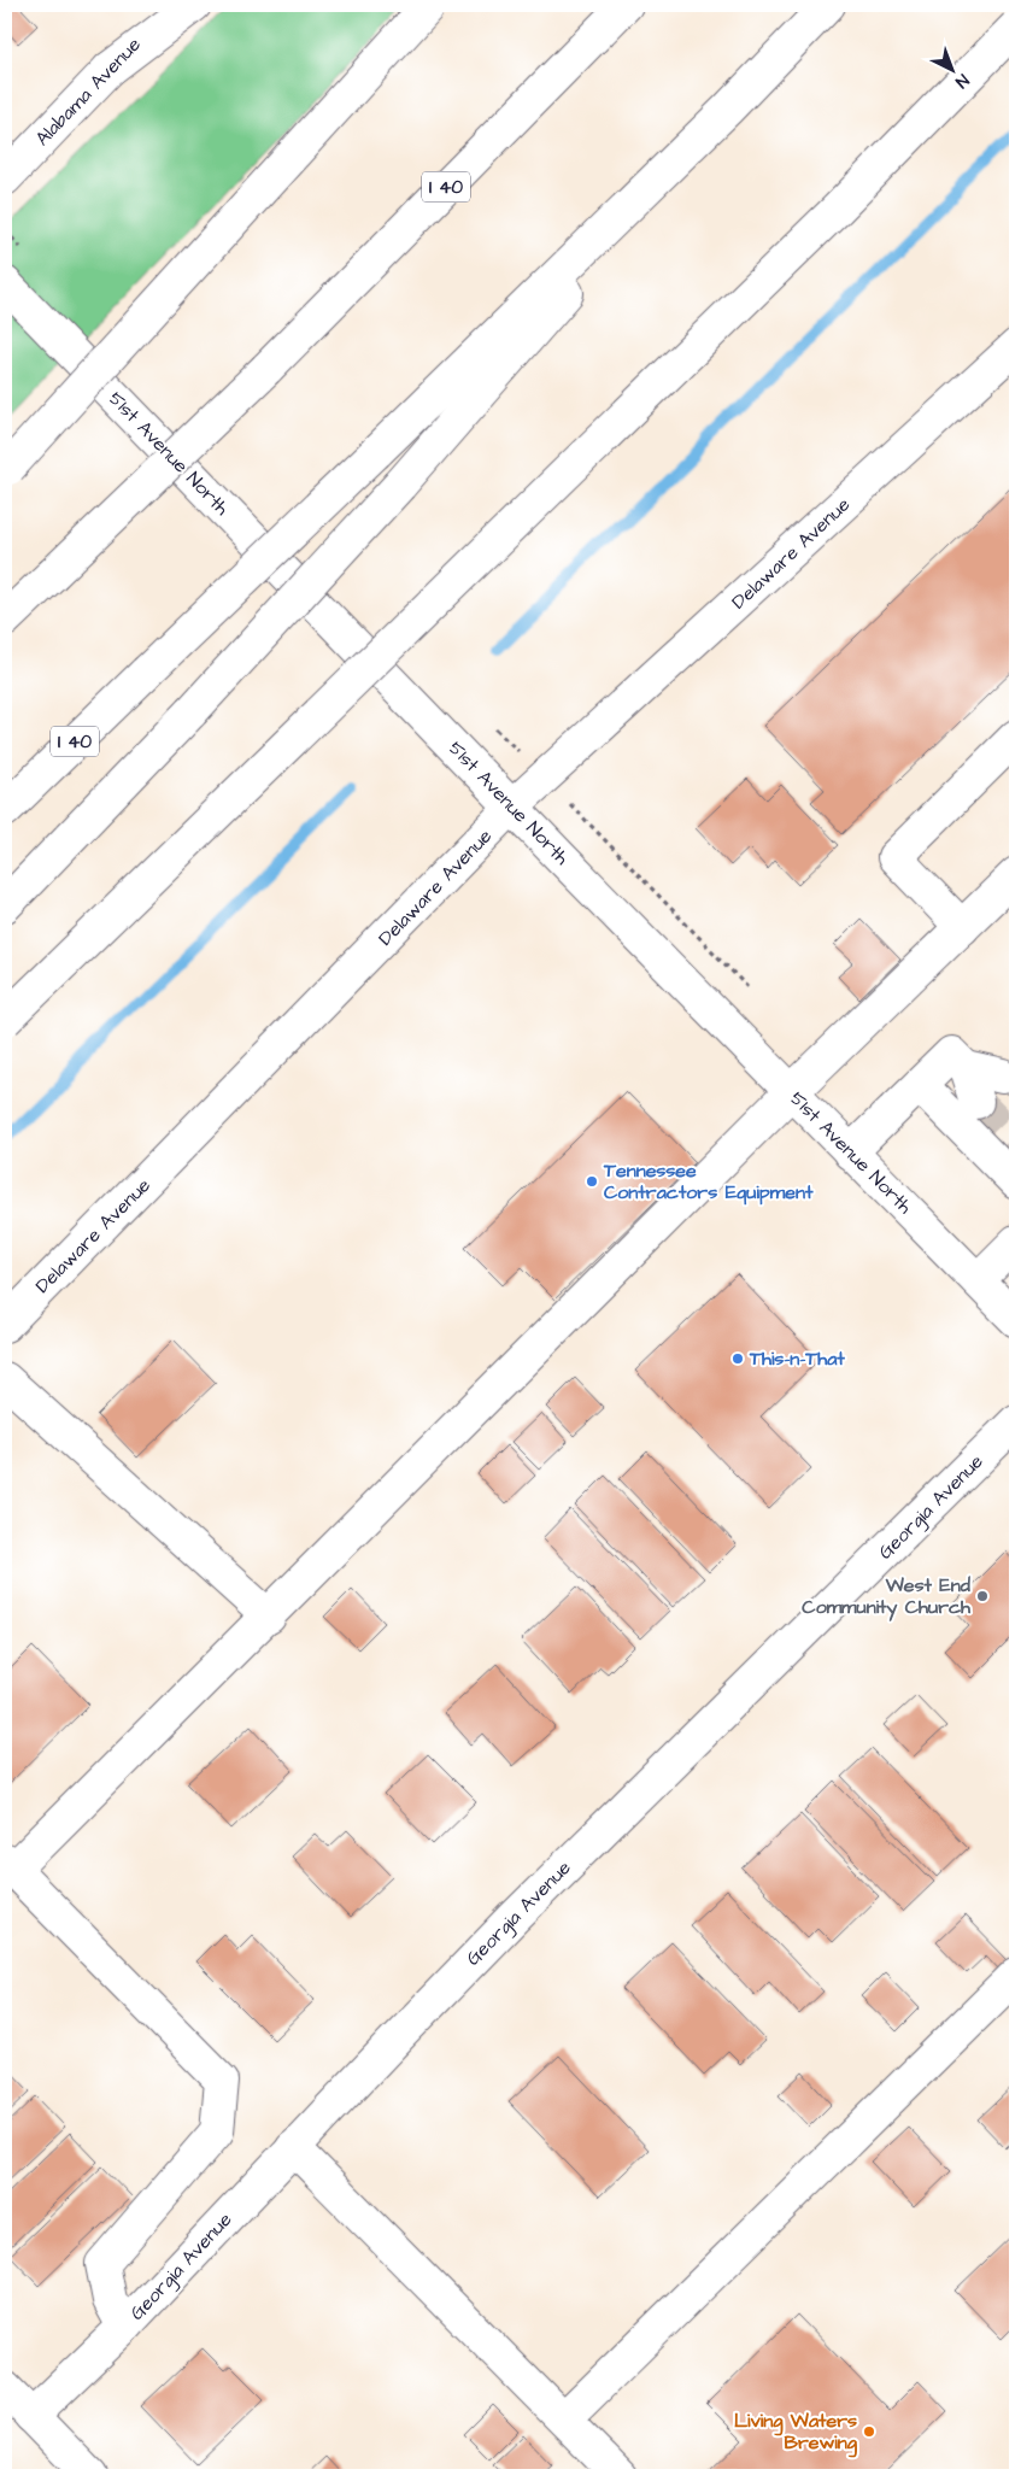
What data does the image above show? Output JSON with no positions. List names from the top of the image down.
{
  "streets": {
    "main road": [
      "Alabama Avenue",
      "I 40",
      "51st Avenue North",
      "Delaware Avenue",
      "Georgia Avenue"
    ]
  },
  "crossings": [
    ["51st Avenue North", "Delaware Avenue"]
  ],
  "places": [
    "Tennessee Contractors Equipment",
    "This-n-That",
    "West End Community Church",
    "Living Waters Brewing"
  ],
  "north": "bottom right"
}
